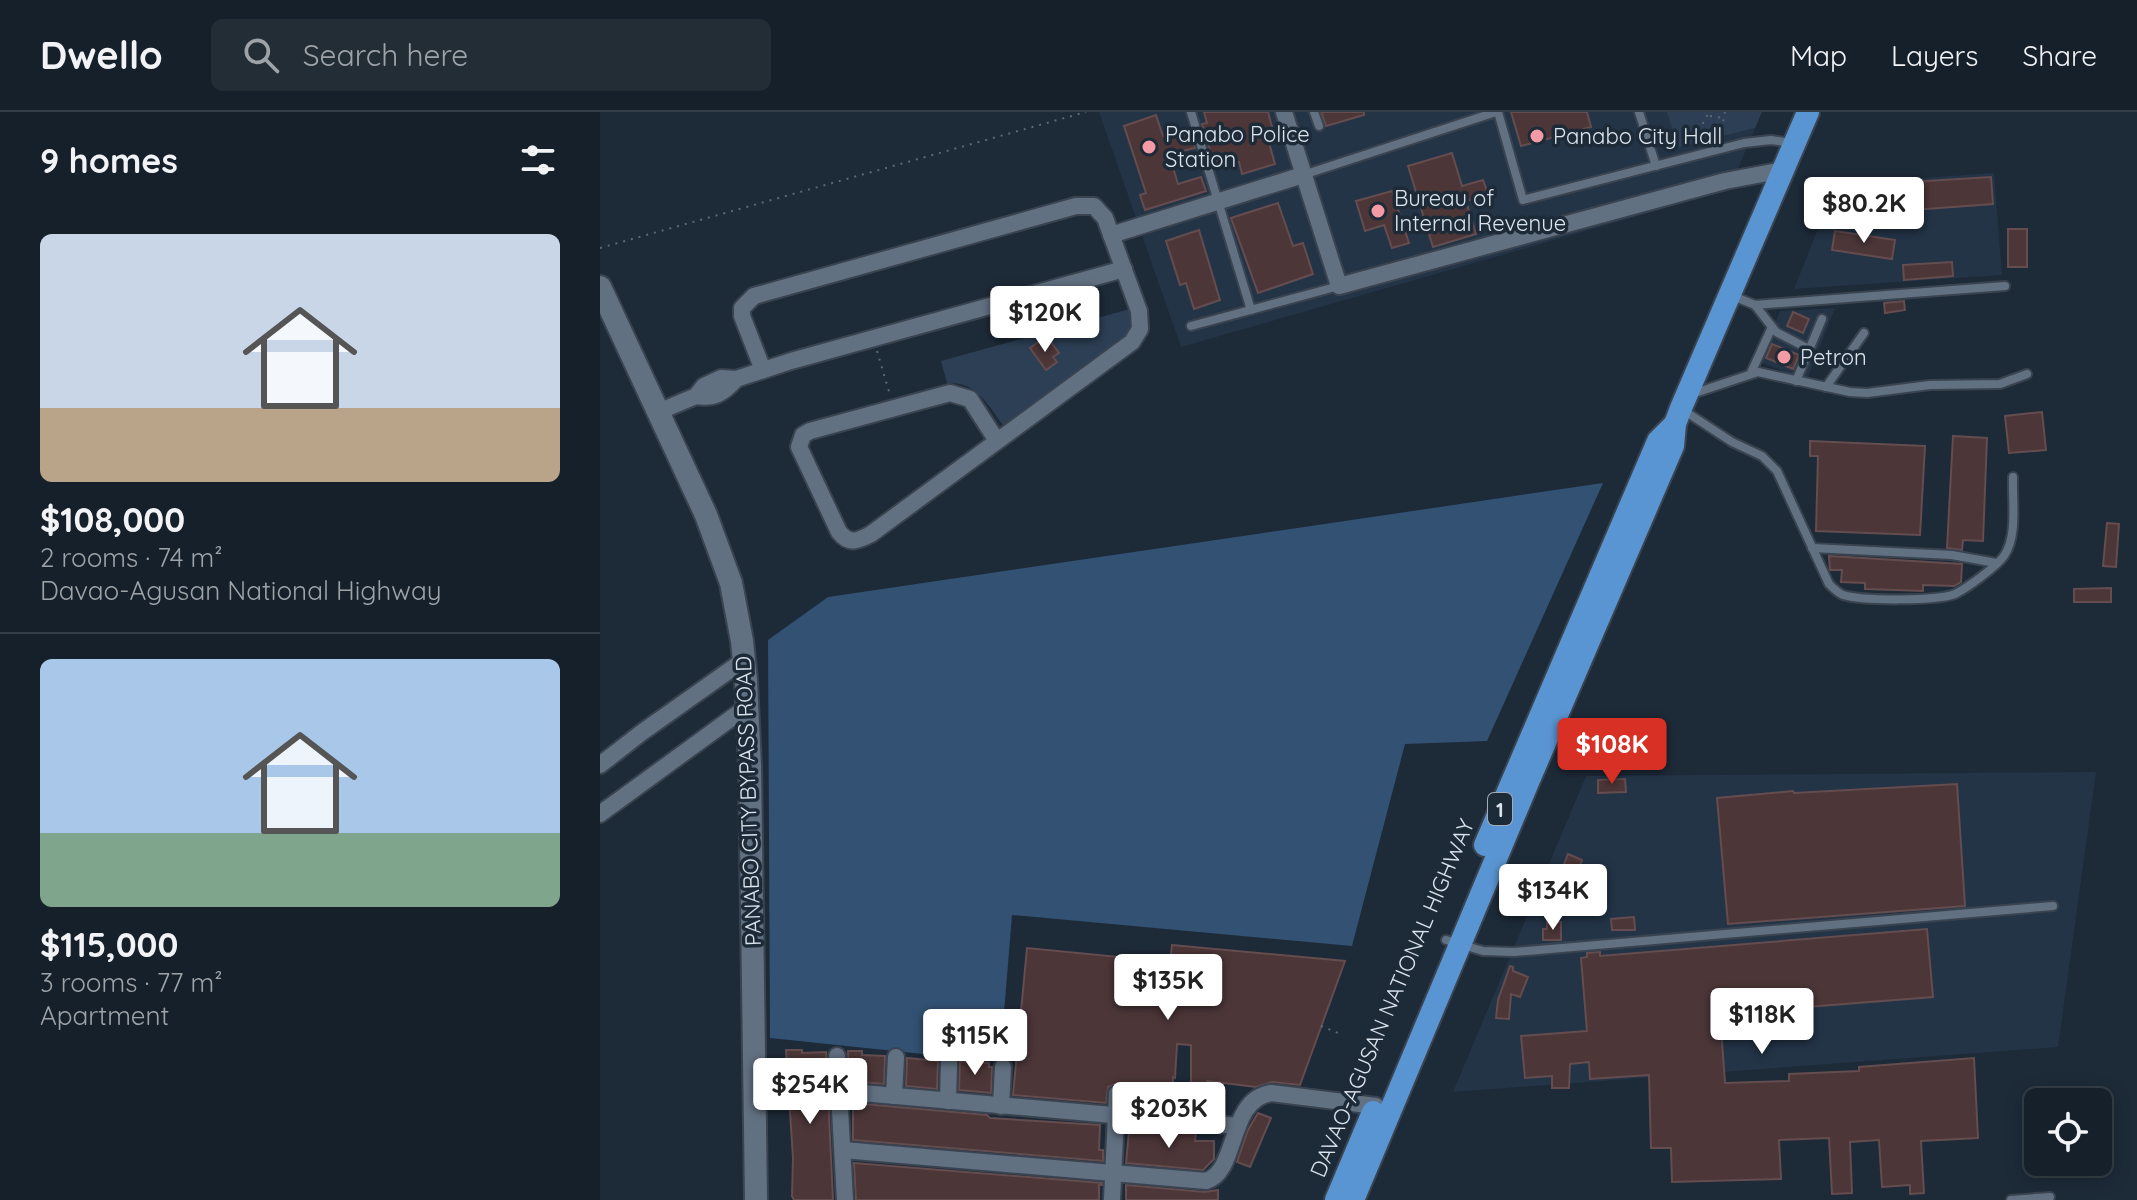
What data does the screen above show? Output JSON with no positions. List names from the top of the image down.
{
  "streets": {
    "highway": ["1", "DAVAO-AGUSAN NATIONAL HIGHWAY"],
    "main road": ["PANABO CITY BYPASS ROAD"]
  },
  "places": [
    "Panabo City Hall",
    "Panabo Police Station",
    "Bureau of Internal Revenue",
    "Petron"
  ],
  "page": {
    "header": "Dwello",
    "search": "Search here",
    "nav": ["Map", "Layers", "Share"],
    "heading": "9 homes",
    "price": [
      "$80.2K",
      "$120K",
      "$108K",
      "$134K",
      "$135K",
      "$118K",
      "$115K",
      "$254K",
      "$203K"
    ],
    "list": [
      {
        "name": "$108,000",
        "note": "2 rooms · 74 m² · Davao-Agusan National Highway"
      },
      {
        "name": "$115,000",
        "note": "3 rooms · 77 m² · Apartment"
      }
    ]
  }
}
